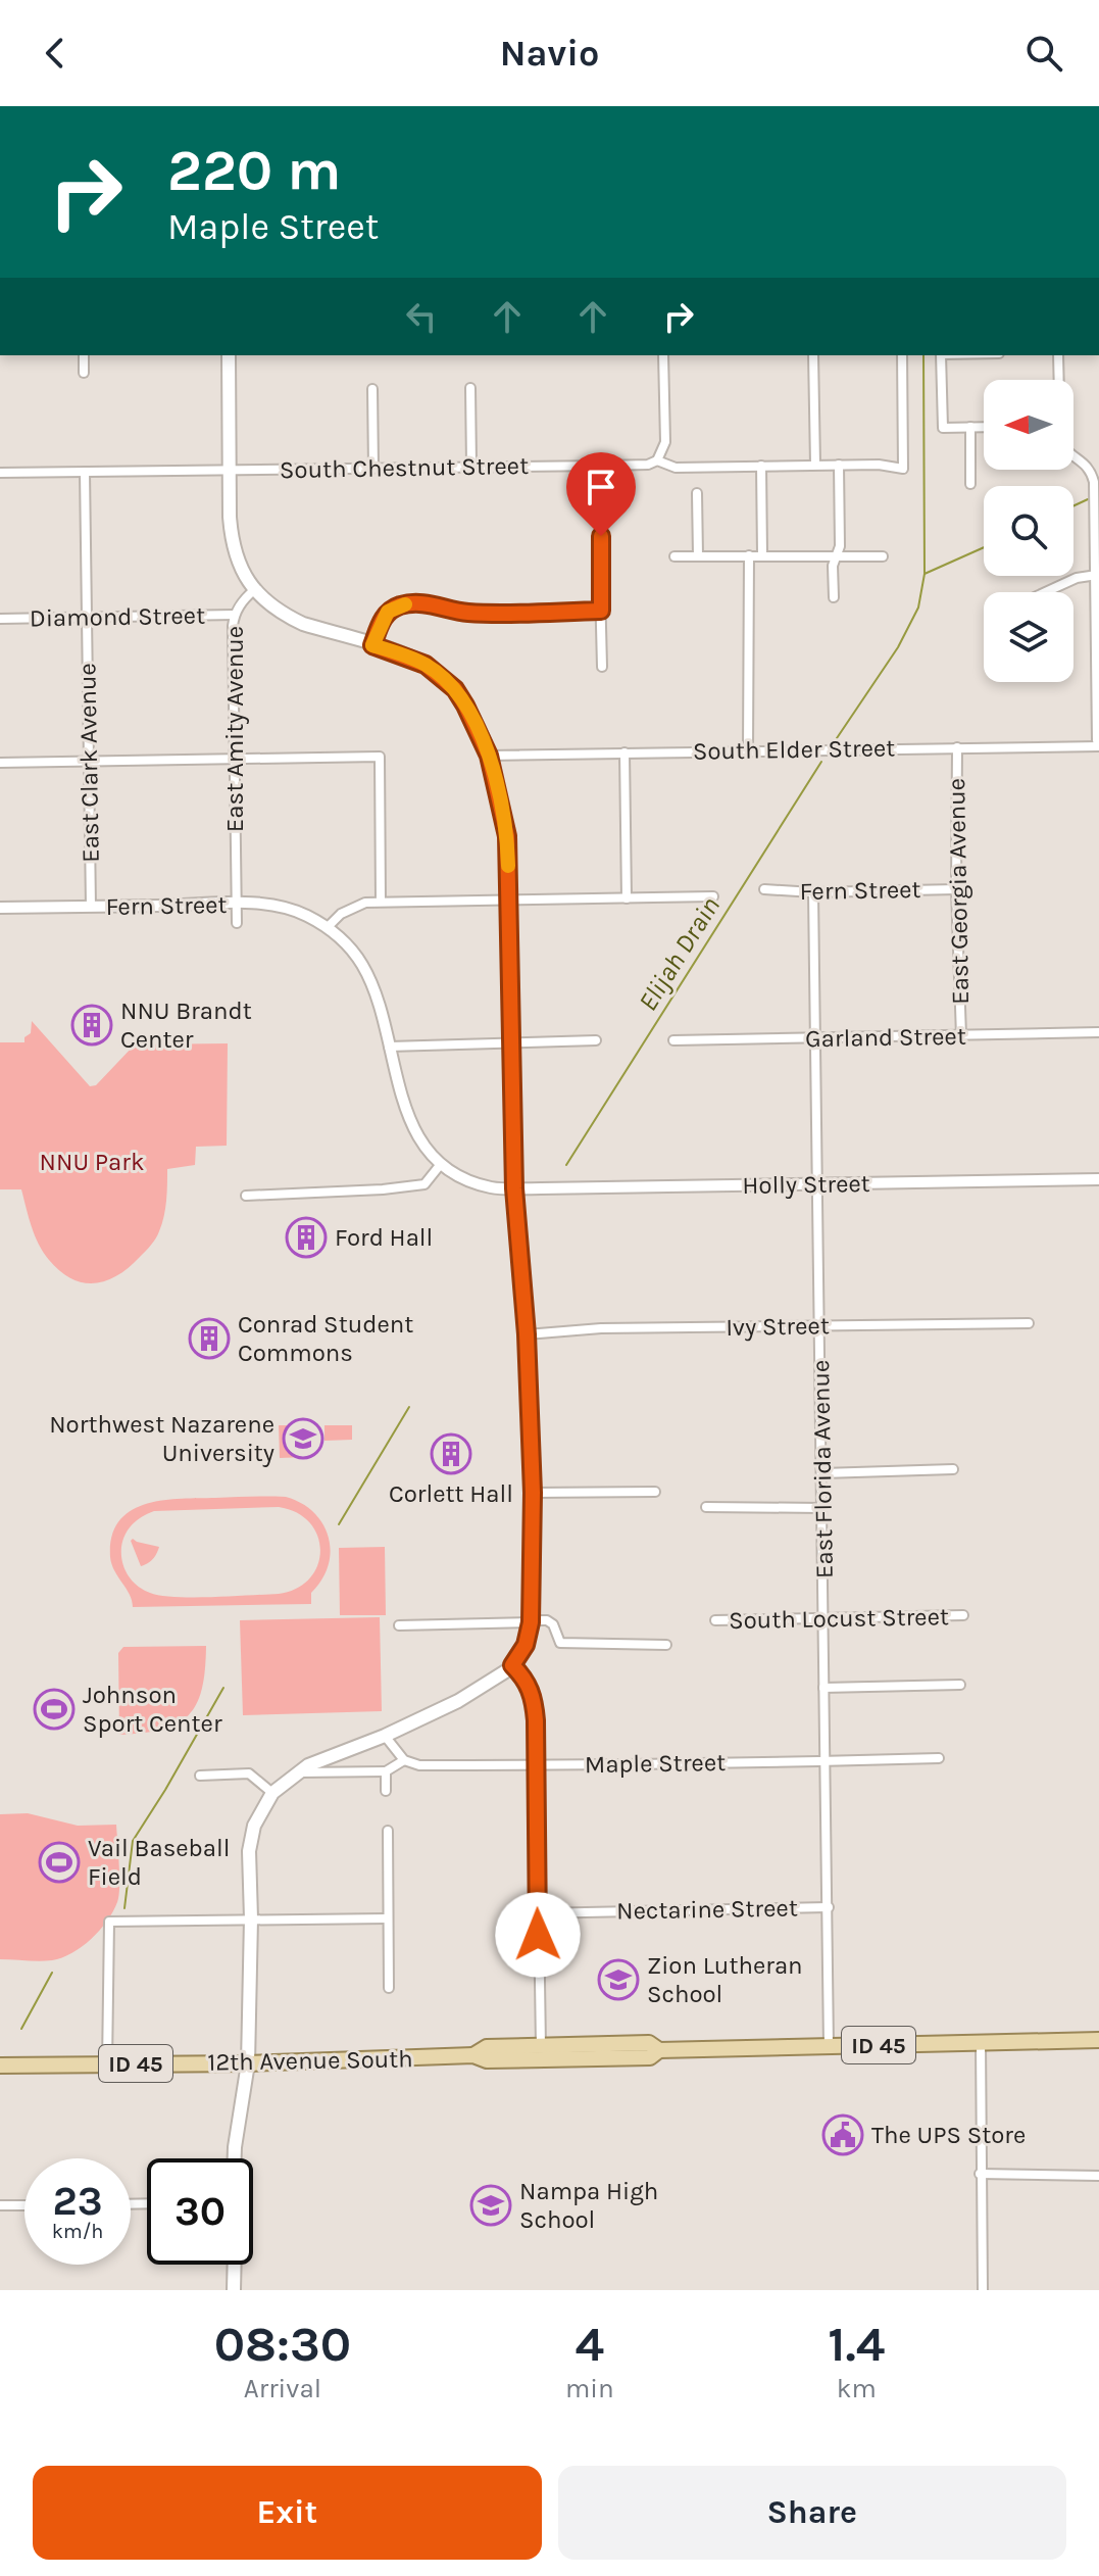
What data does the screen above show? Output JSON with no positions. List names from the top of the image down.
{
  "streets": {
    "main road": ["East Amity Avenue", "ID 45", "12th Avenue South"],
    "street": [
      "South Chestnut Street",
      "Diamond Street",
      "South Elder Street",
      "East Clark Avenue",
      "Fern Street",
      "East Georgia Avenue",
      "Garland Street",
      "Holly Street",
      "Ivy Street",
      "East Florida Avenue",
      "South Locust Street",
      "Maple Street",
      "Nectarine Street"
    ]
  },
  "crossings": [
    ["South Chestnut Street", "East Amity Avenue"],
    ["South Chestnut Street", "East Clark Avenue"],
    ["Diamond Street", "East Amity Avenue"],
    ["Diamond Street", "East Clark Avenue"],
    ["East Amity Avenue", "Fern Street"],
    ["South Elder Street", "East Georgia Avenue"],
    ["East Clark Avenue", "Fern Street"],
    ["Fern Street", "East Georgia Avenue"],
    ["Fern Street", "East Florida Avenue"],
    ["East Georgia Avenue", "Garland Street"],
    ["Garland Street", "East Florida Avenue"],
    ["Holly Street", "East Florida Avenue"],
    ["Ivy Street", "East Florida Avenue"],
    ["East Florida Avenue", "South Locust Street"],
    ["East Florida Avenue", "Maple Street"],
    ["East Florida Avenue", "Nectarine Street"],
    ["East Florida Avenue", "12th Avenue South"]
  ],
  "water": ["Elijah Drain"],
  "parks": ["NNU Park"],
  "places": {
    "building": [
      "NNU Brandt Center",
      "Ford Hall",
      "Conrad Student Commons",
      "Corlett Hall"
    ],
    "school or university": ["Northwest Nazarene University", "Zion Lutheran School", "Nampa High School"],
    "sports": ["Johnson Sport Center", "Vail Baseball Field"],
    "public building": ["The UPS Store"]
  },
  "north": "left",
  "page": {
    "header": "Navio",
    "turn": ["220 m", "Maple Street"],
    "speed": "23 km/h",
    "limit": "30",
    "eta": [
      "08:30",
      "Arrival",
      "4",
      "min",
      "1.4",
      "km"
    ],
    "buttons": ["Exit", "Share"]
  }
}
